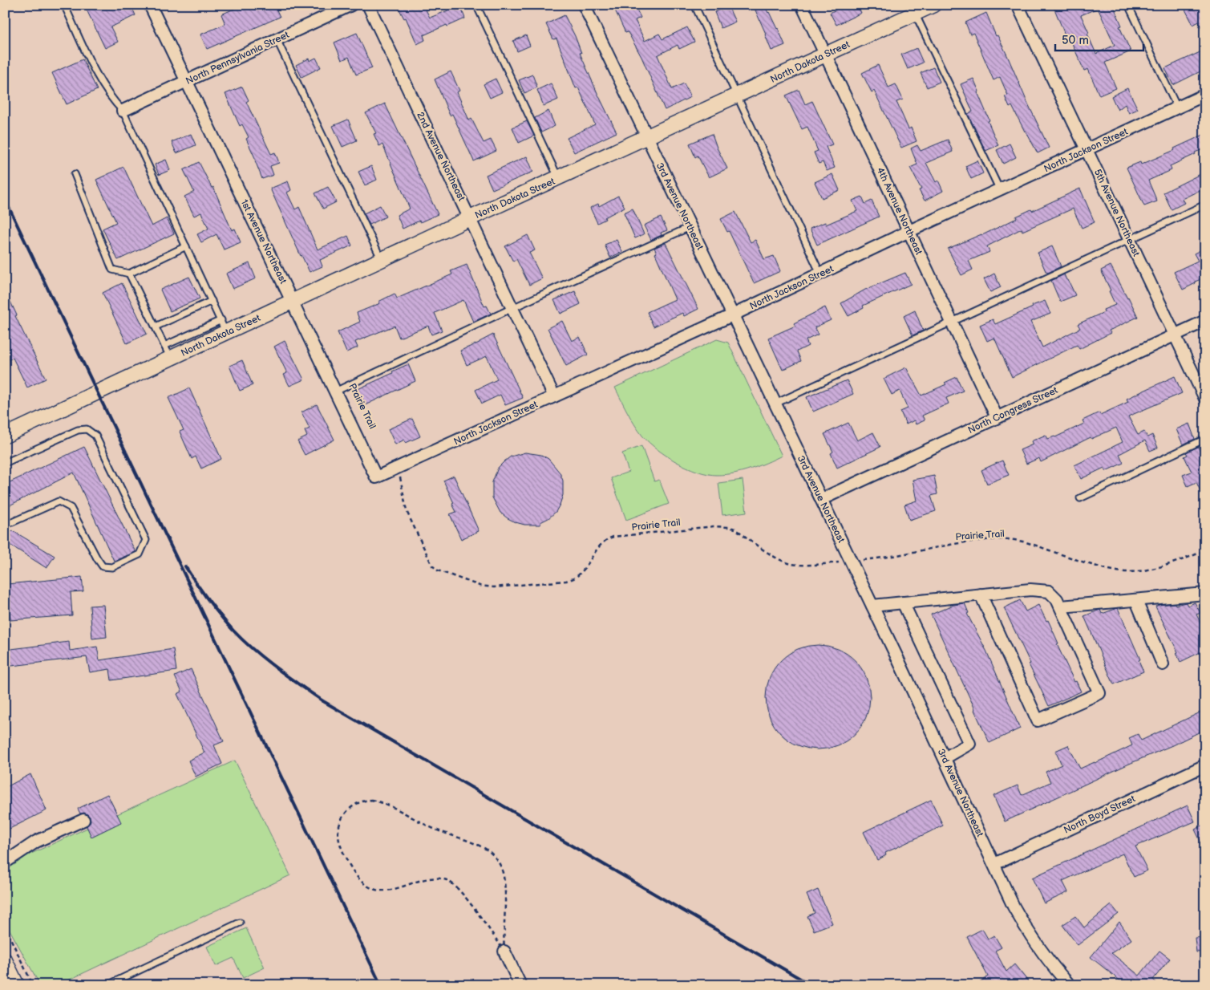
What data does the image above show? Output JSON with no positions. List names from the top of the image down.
{
  "streets": {
    "street": [
      "North Pennsylvania Street",
      "North Dakota Street",
      "North Jackson Street",
      "2nd Avenue Northeast",
      "3rd Avenue Northeast",
      "4th Avenue Northeast",
      "5th Avenue Northeast",
      "1st Avenue Northeast",
      "North Congress Street",
      "North Boyd Street"
    ],
    "path": ["Prairie Trail"]
  },
  "crossings": [
    ["North Pennsylvania Street", "1st Avenue Northeast"],
    ["North Dakota Street", "2nd Avenue Northeast"],
    ["North Dakota Street", "3rd Avenue Northeast"],
    ["North Dakota Street", "4th Avenue Northeast"],
    ["North Dakota Street", "1st Avenue Northeast"],
    ["North Jackson Street", "2nd Avenue Northeast"],
    ["North Jackson Street", "3rd Avenue Northeast"],
    ["North Jackson Street", "4th Avenue Northeast"],
    ["North Jackson Street", "5th Avenue Northeast"],
    ["North Jackson Street", "1st Avenue Northeast"],
    ["North Jackson Street", "Prairie Trail"],
    ["3rd Avenue Northeast", "Prairie Trail"],
    ["3rd Avenue Northeast", "North Congress Street"],
    ["3rd Avenue Northeast", "North Boyd Street"],
    ["4th Avenue Northeast", "North Congress Street"],
    ["5th Avenue Northeast", "North Congress Street"]
  ],
  "scale_bar": "50 m"
}
